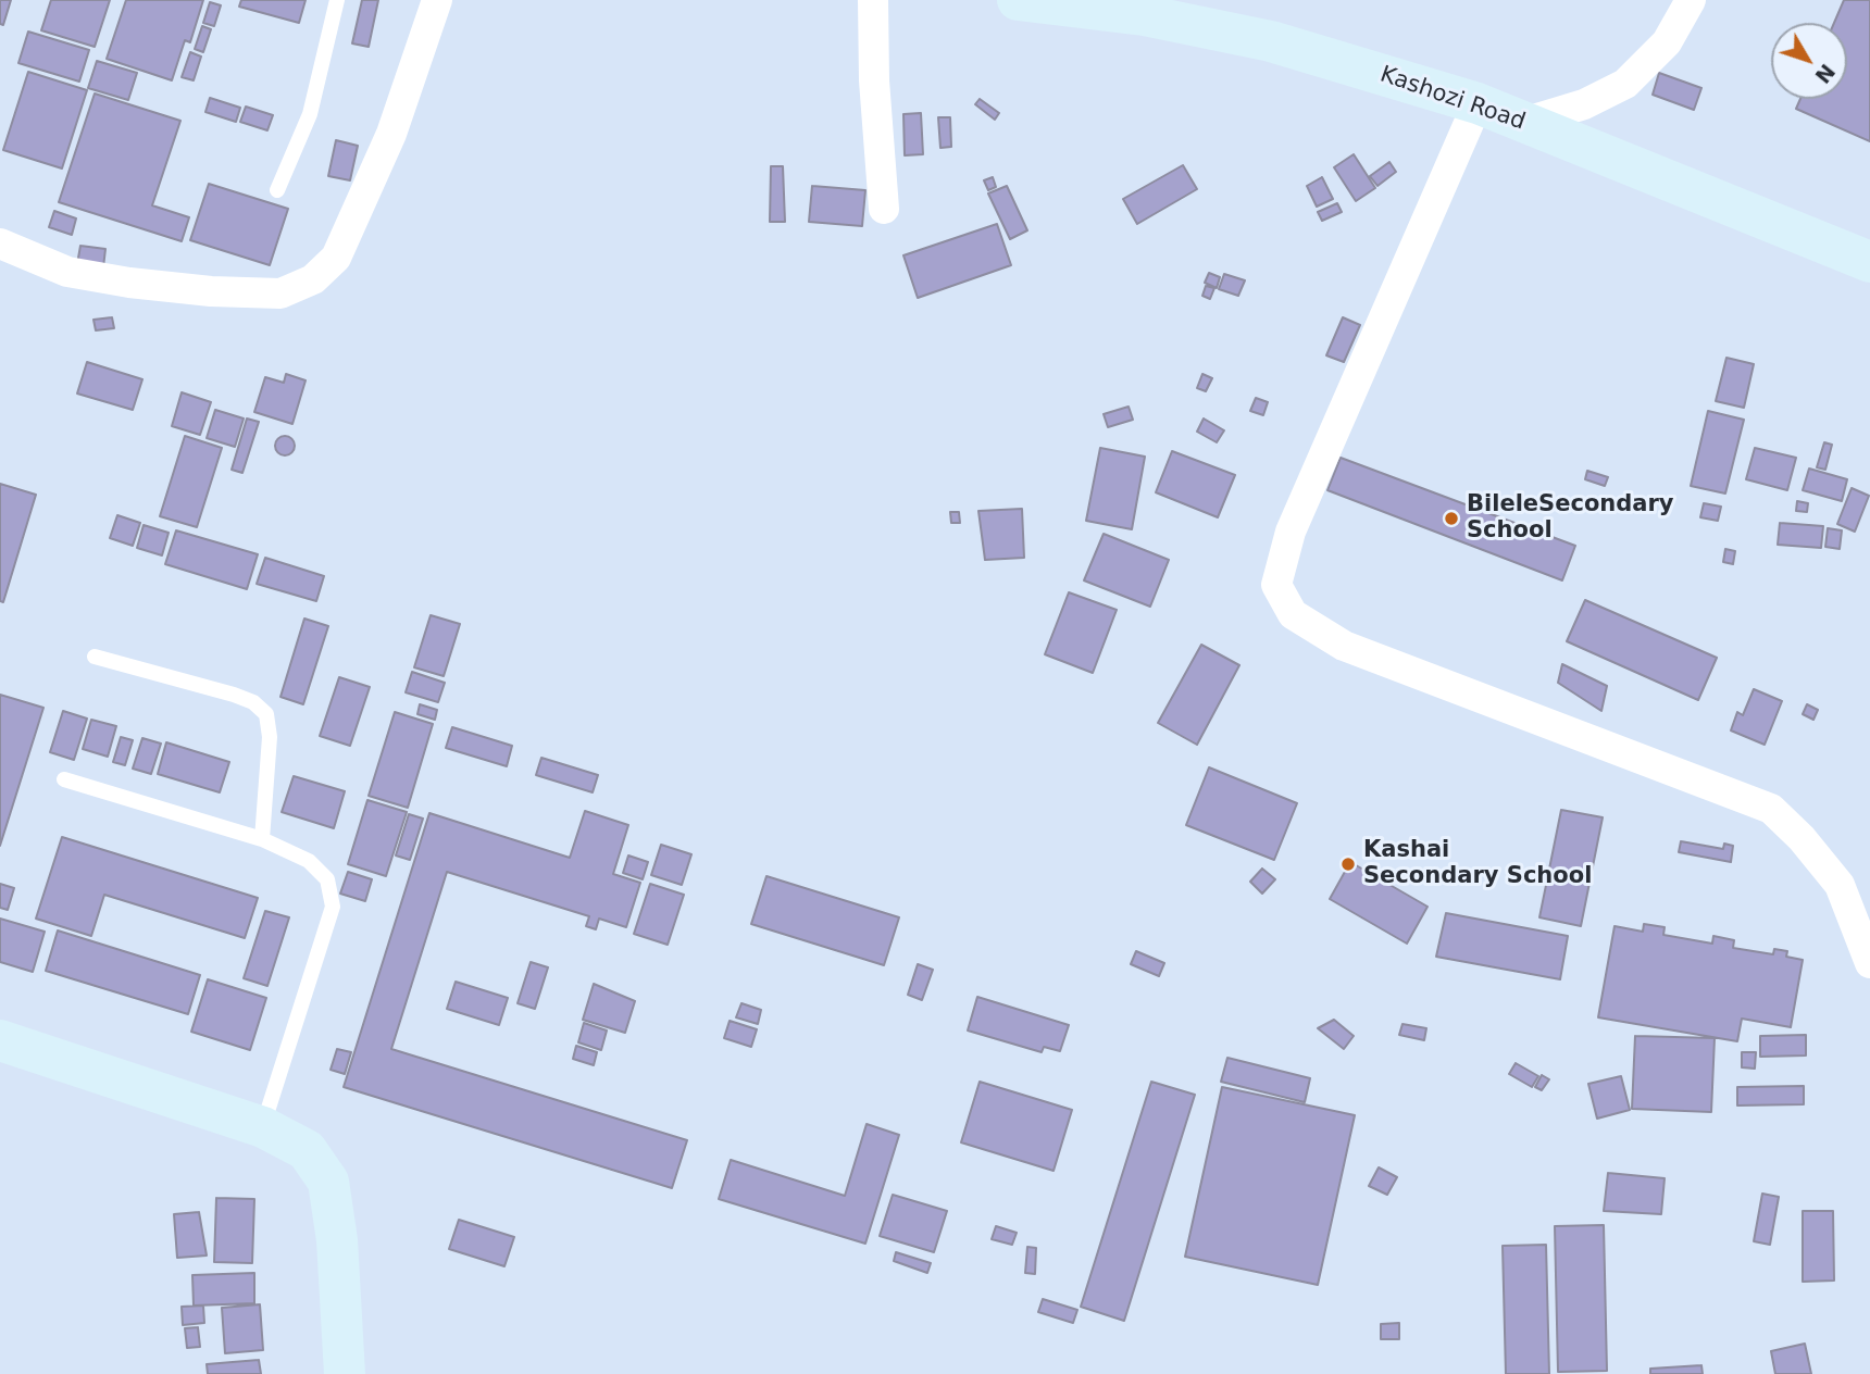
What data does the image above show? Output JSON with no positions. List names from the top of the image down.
{
  "streets": {
    "main road": ["Kashozi Road"]
  },
  "places": ["BileleSecondary School", "Kashai Secondary School"],
  "north": "bottom right"
}
